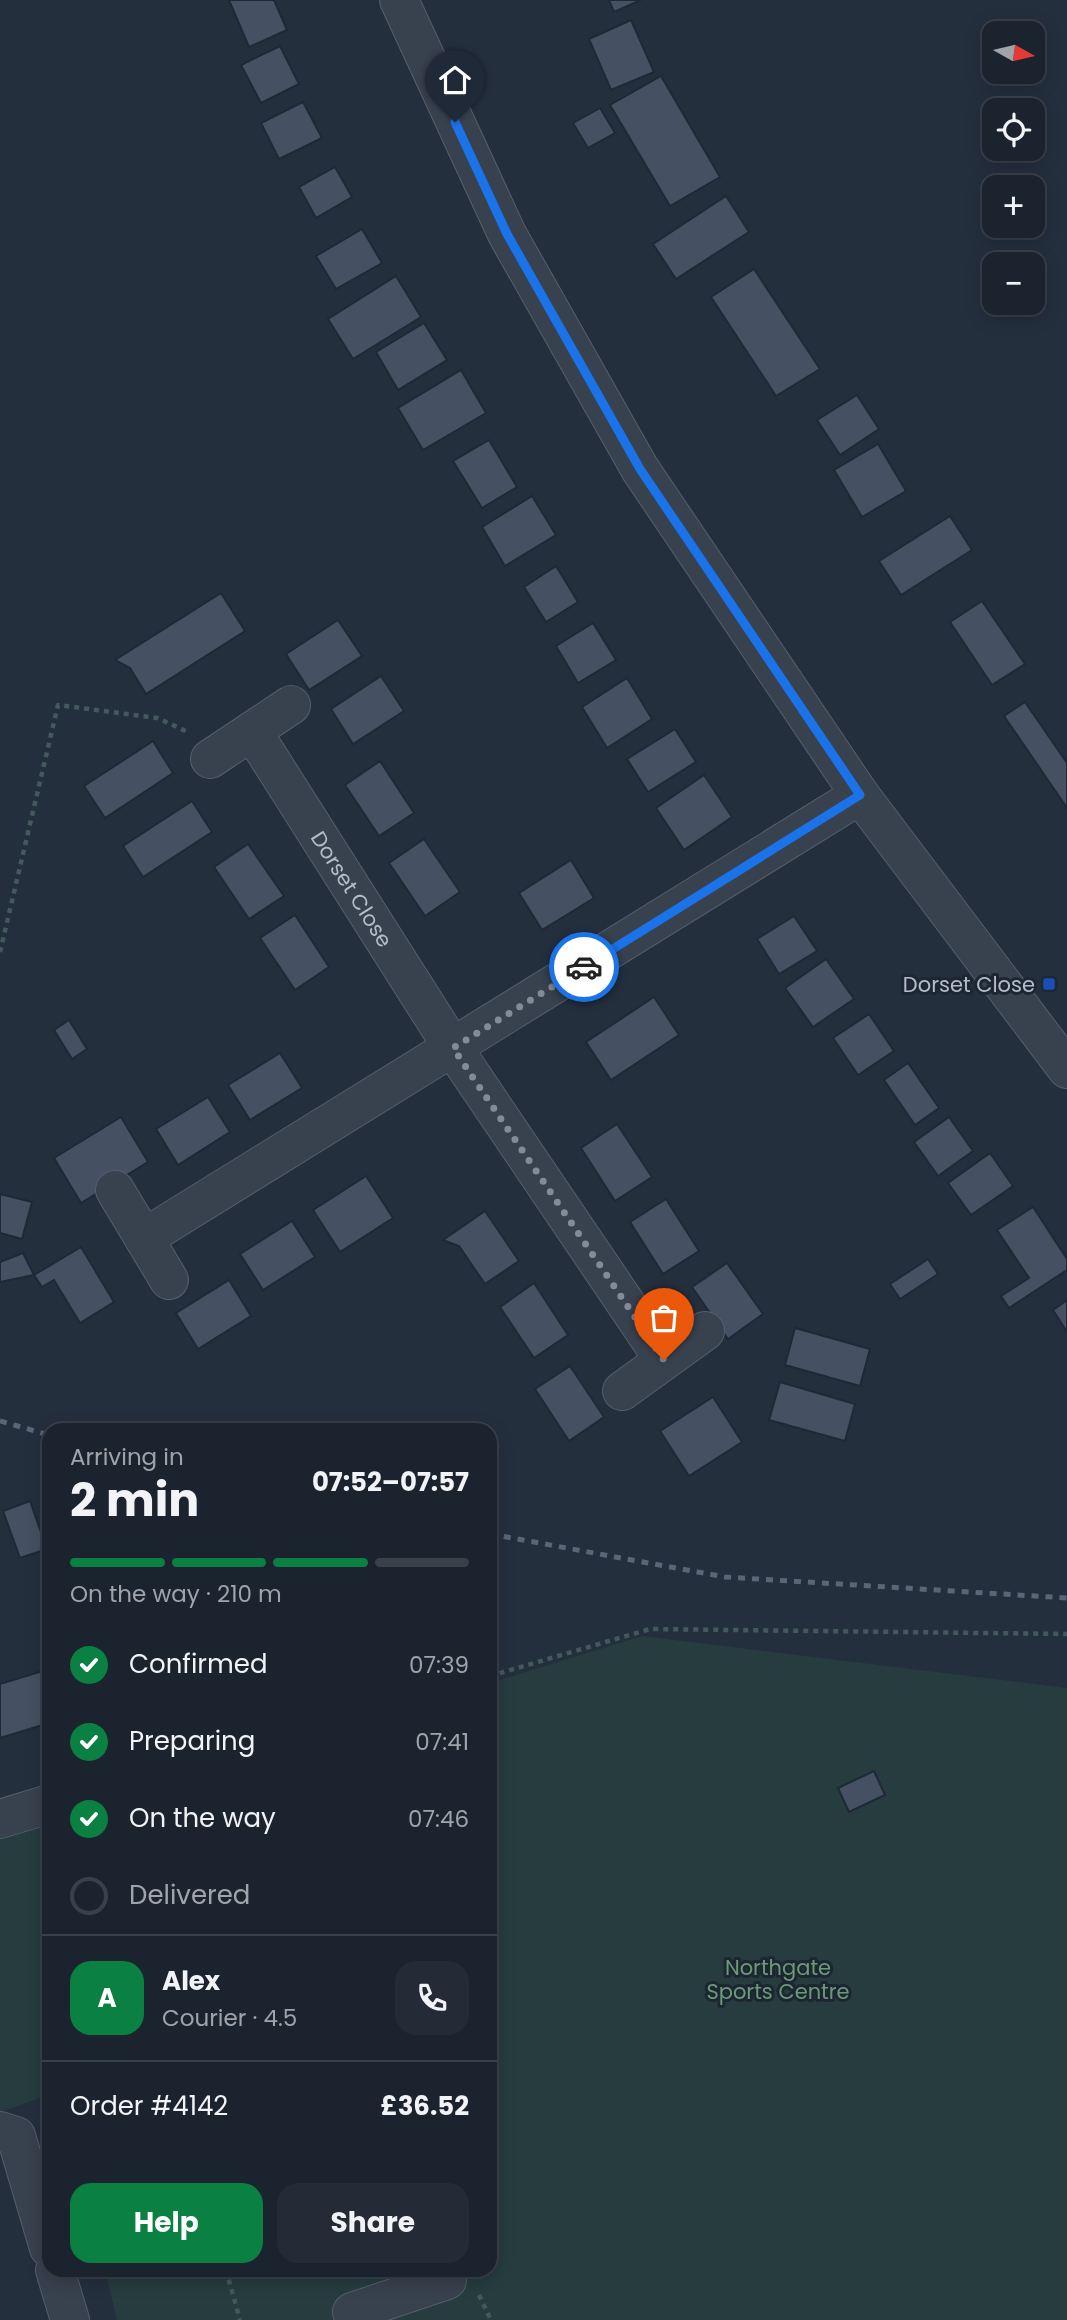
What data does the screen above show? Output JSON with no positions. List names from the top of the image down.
{
  "streets": {
    "street": ["Dorset Close"]
  },
  "parks": ["Northgate Sports Centre"],
  "places": {
    "transit": ["Dorset Close"]
  },
  "north": "right",
  "page": {
    "map_buttons": ["+", "−"],
    "heading": ["2 min", "Arriving in", "07:52–07:57"],
    "panel": [
      "Alex",
      "Courier · 4.5",
      "Order #4142",
      "£36.52"
    ],
    "bar": "On the way · 210 m",
    "list": [
      ["Confirmed", "07:39"],
      ["Preparing", "07:41"],
      ["On the way", "07:46"],
      "Delivered"
    ],
    "round": "A",
    "buttons": ["Help", "Share"]
  }
}
